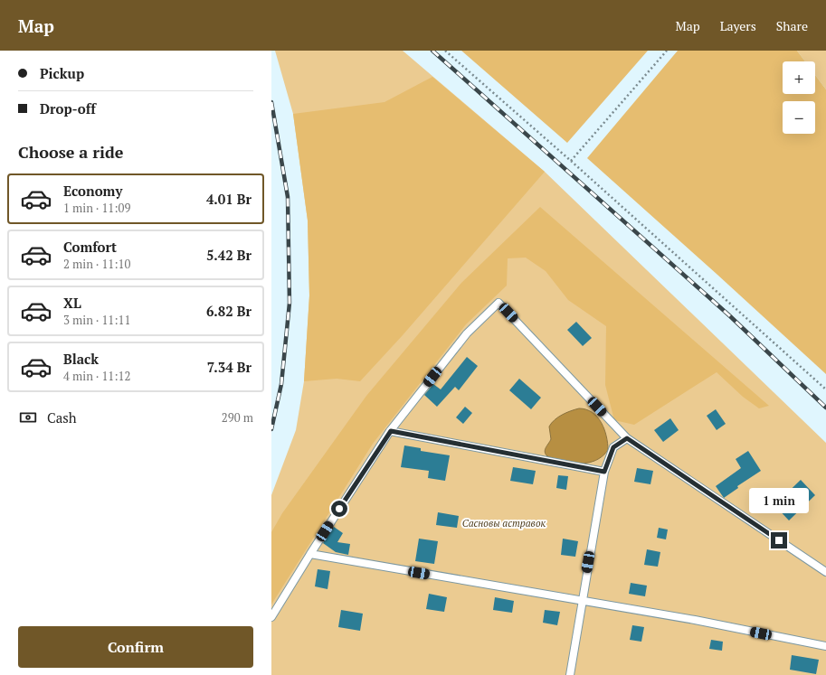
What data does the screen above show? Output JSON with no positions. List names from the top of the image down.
{
  "parks": ["Сасновы астравок"],
  "page": {
    "header": "Map",
    "nav": ["Map", "Layers", "Share"],
    "banner": ["Pickup", "Drop-off"],
    "map_buttons": ["+", "−"],
    "heading": "Choose a ride",
    "list": [
      {
        "name": "Economy",
        "note": "1 min · 11:09",
        "value": "4.01 Br"
      },
      {
        "name": "Comfort",
        "note": "2 min · 11:10",
        "value": "5.42 Br"
      },
      {
        "name": "XL",
        "note": "3 min · 11:11",
        "value": "6.82 Br"
      },
      {
        "name": "Black",
        "note": "4 min · 11:12",
        "value": "7.34 Br"
      }
    ],
    "pay": ["Cash", "290 m"],
    "bubble": "1 min",
    "buttons": "Confirm"
  }
}
